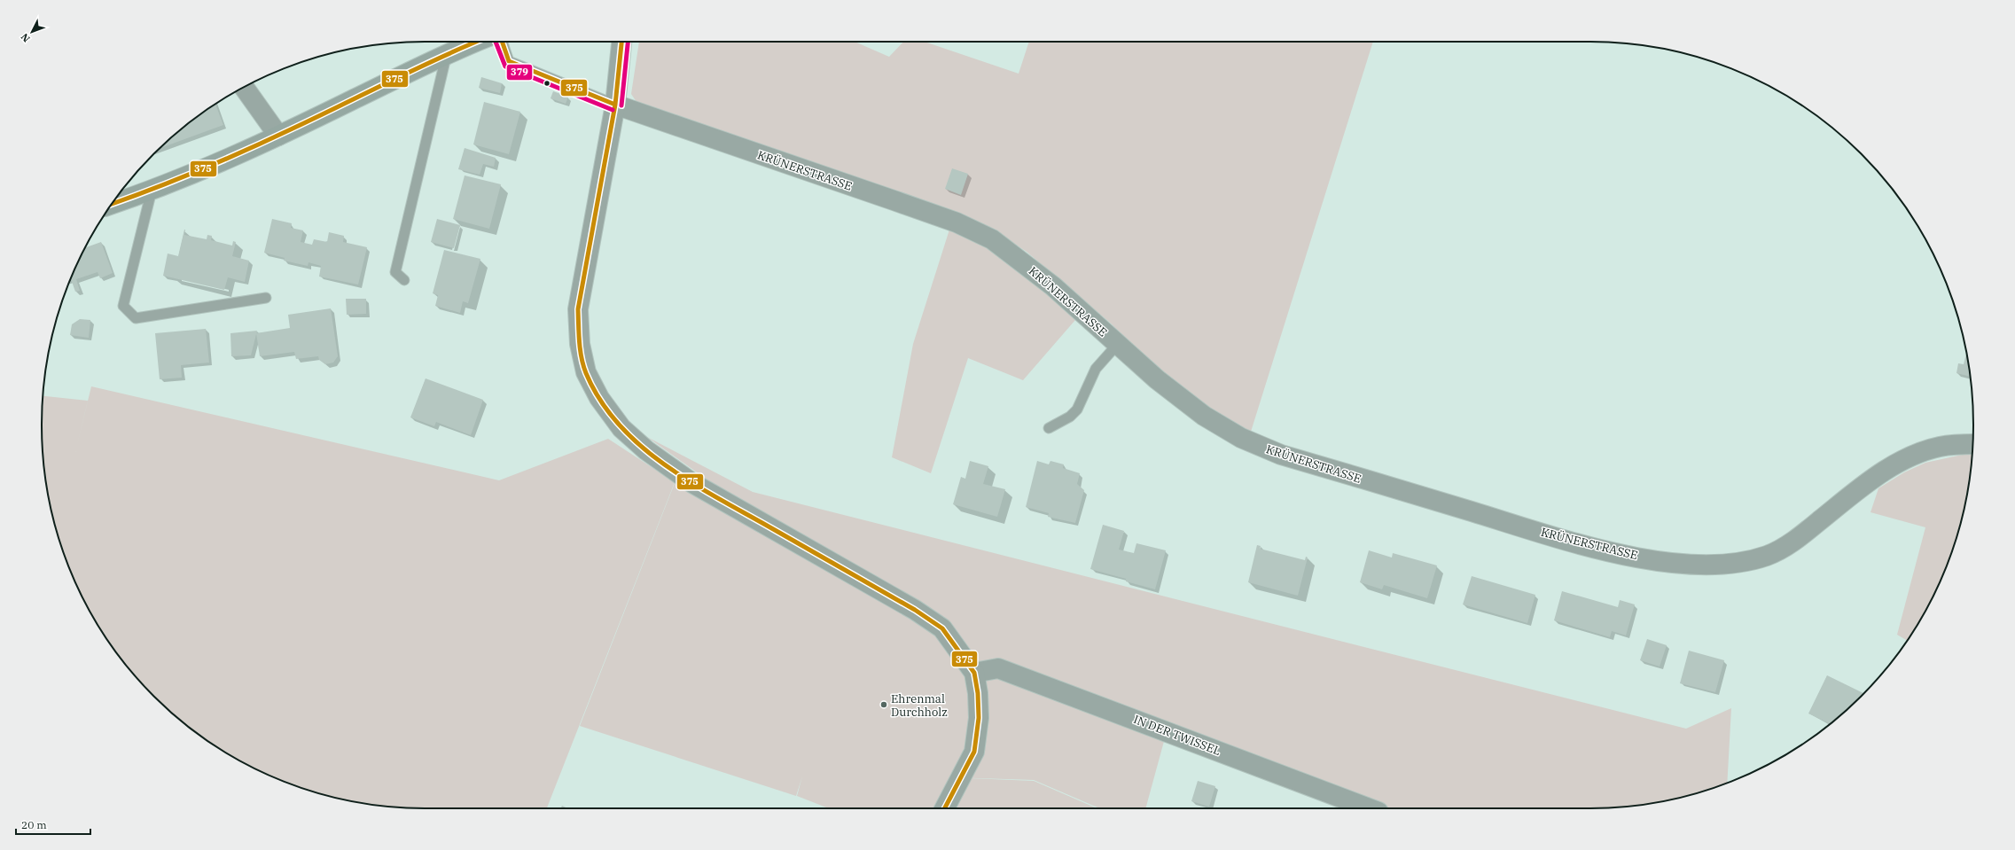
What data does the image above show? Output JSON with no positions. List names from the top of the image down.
{
  "streets": {
    "street": ["KRÜNERSTRASSE", "IN DER TWISSEL"]
  },
  "places": ["Ehrenmal Durchholz"],
  "lines": ["transit line 375", "transit line 379"],
  "scale_bar": "20 m",
  "north": "bottom left"
}
